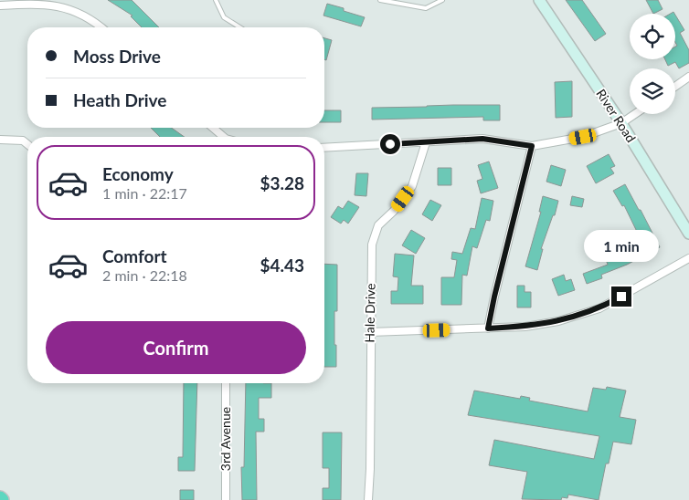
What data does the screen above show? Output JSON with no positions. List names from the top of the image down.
{
  "streets": {
    "main road": ["River Road"],
    "street": ["Hale Drive", "3rd Avenue"]
  },
  "page": {
    "banner": ["Moss Drive", "Heath Drive"],
    "list": [
      {
        "name": "Economy",
        "note": "1 min · 22:17",
        "value": "$3.28"
      },
      {
        "name": "Comfort",
        "note": "2 min · 22:18",
        "value": "$4.43"
      }
    ],
    "bubble": "1 min",
    "buttons": "Confirm"
  }
}
